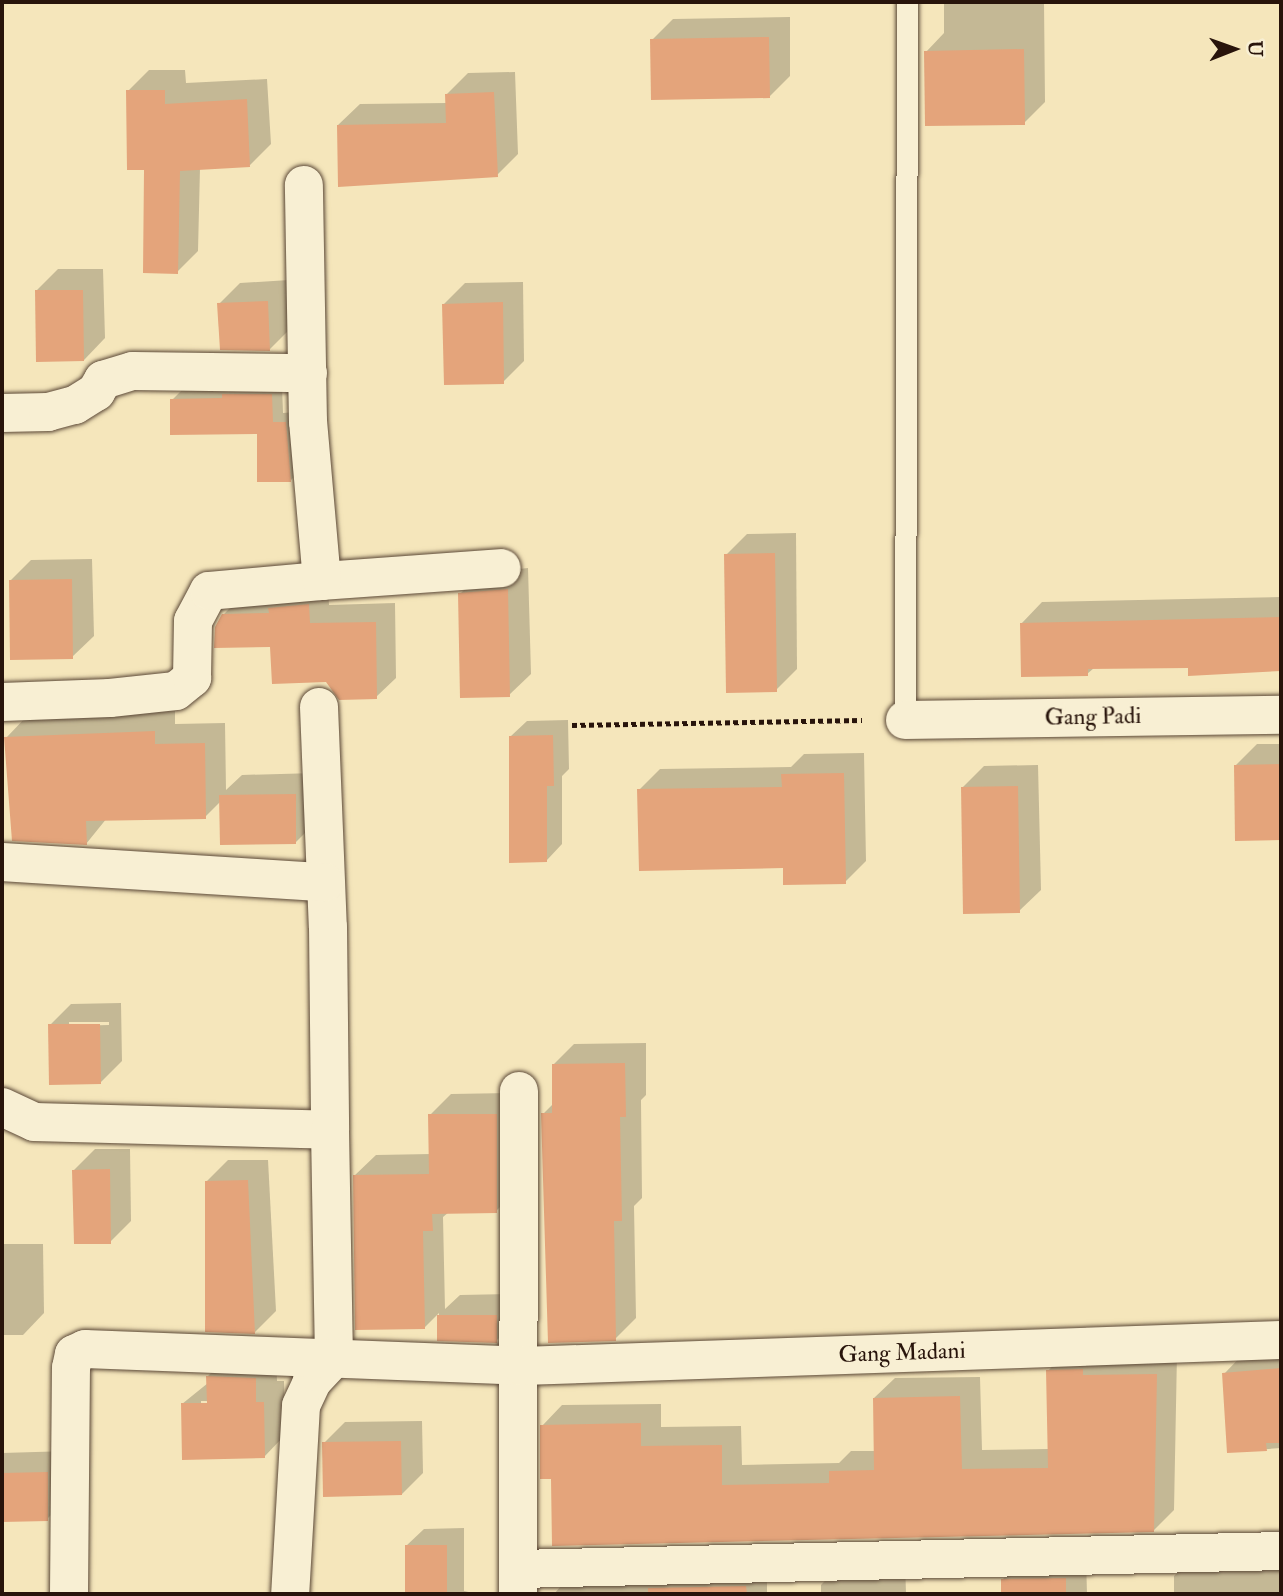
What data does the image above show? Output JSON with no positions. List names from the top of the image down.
{
  "streets": {
    "street": ["Gang Padi", "Gang Madani"]
  },
  "north": "right"
}
